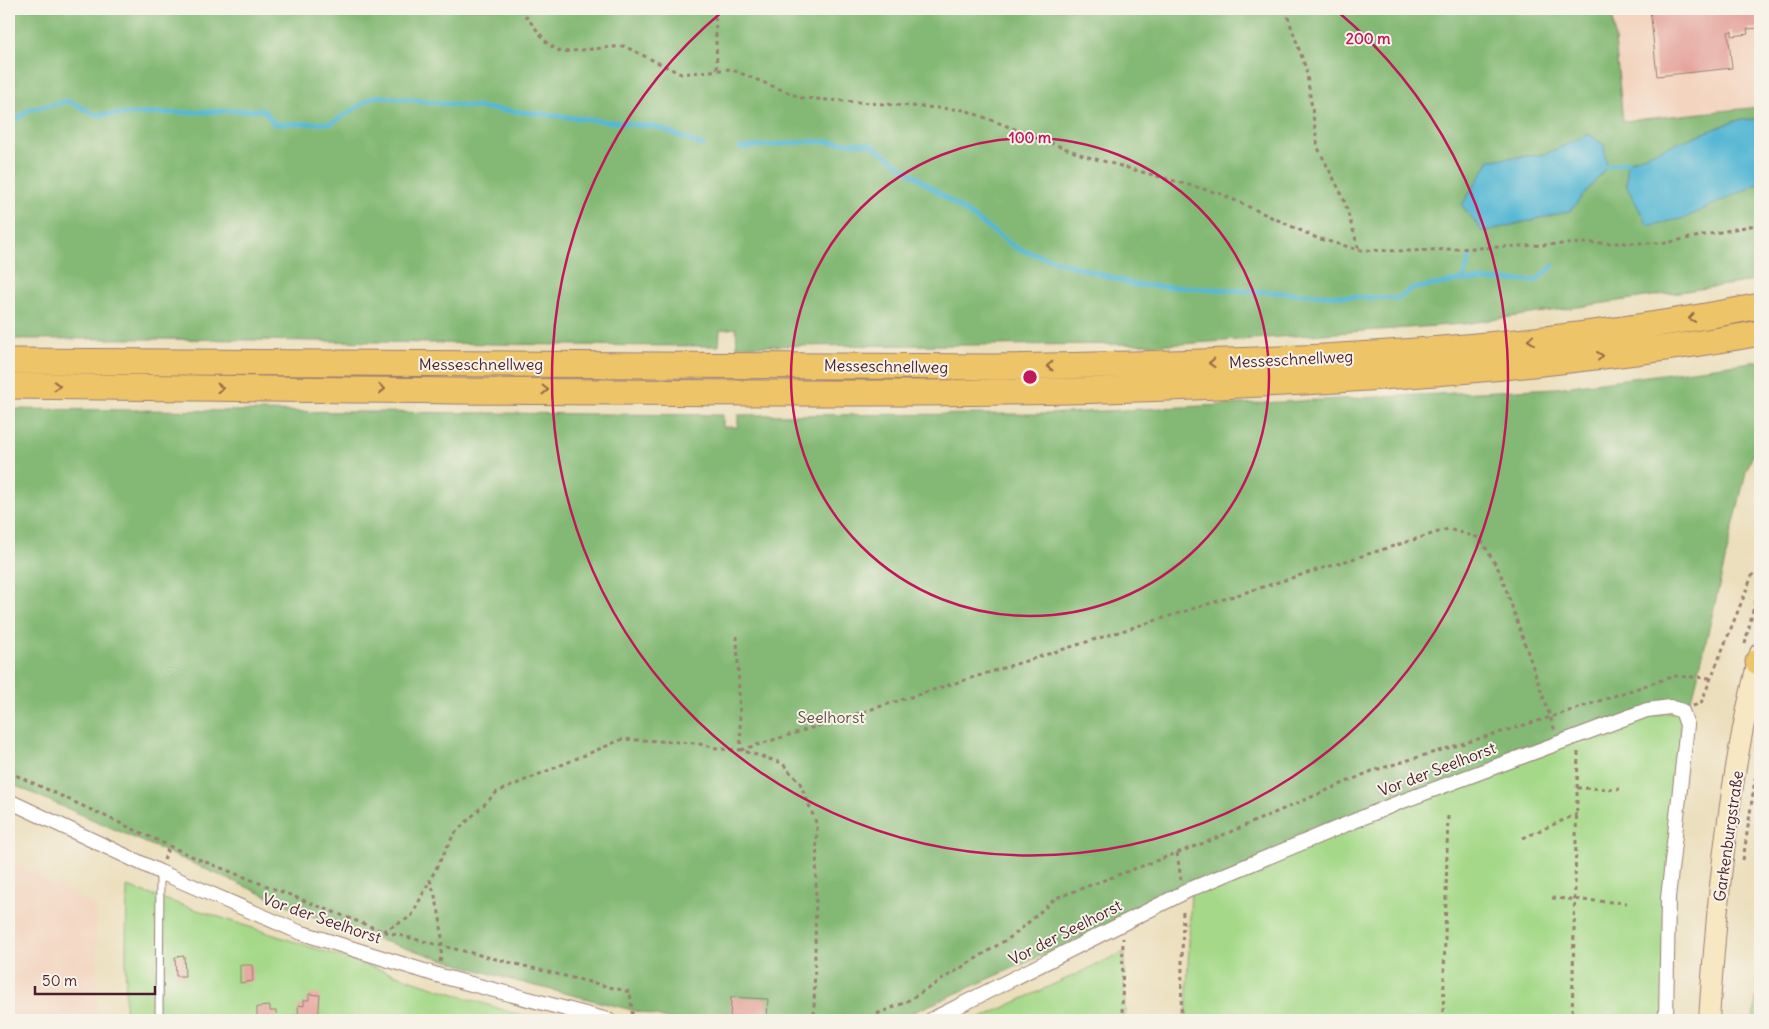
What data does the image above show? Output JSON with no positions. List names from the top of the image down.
{
  "streets": {
    "highway": ["Messeschnellweg"],
    "main road": ["Garkenburgstraße"],
    "street": ["Vor der Seelhorst"]
  },
  "parks": ["Seelhorst"],
  "scale_bar": "50 m",
  "rings": ["200 m", "100 m"]
}
